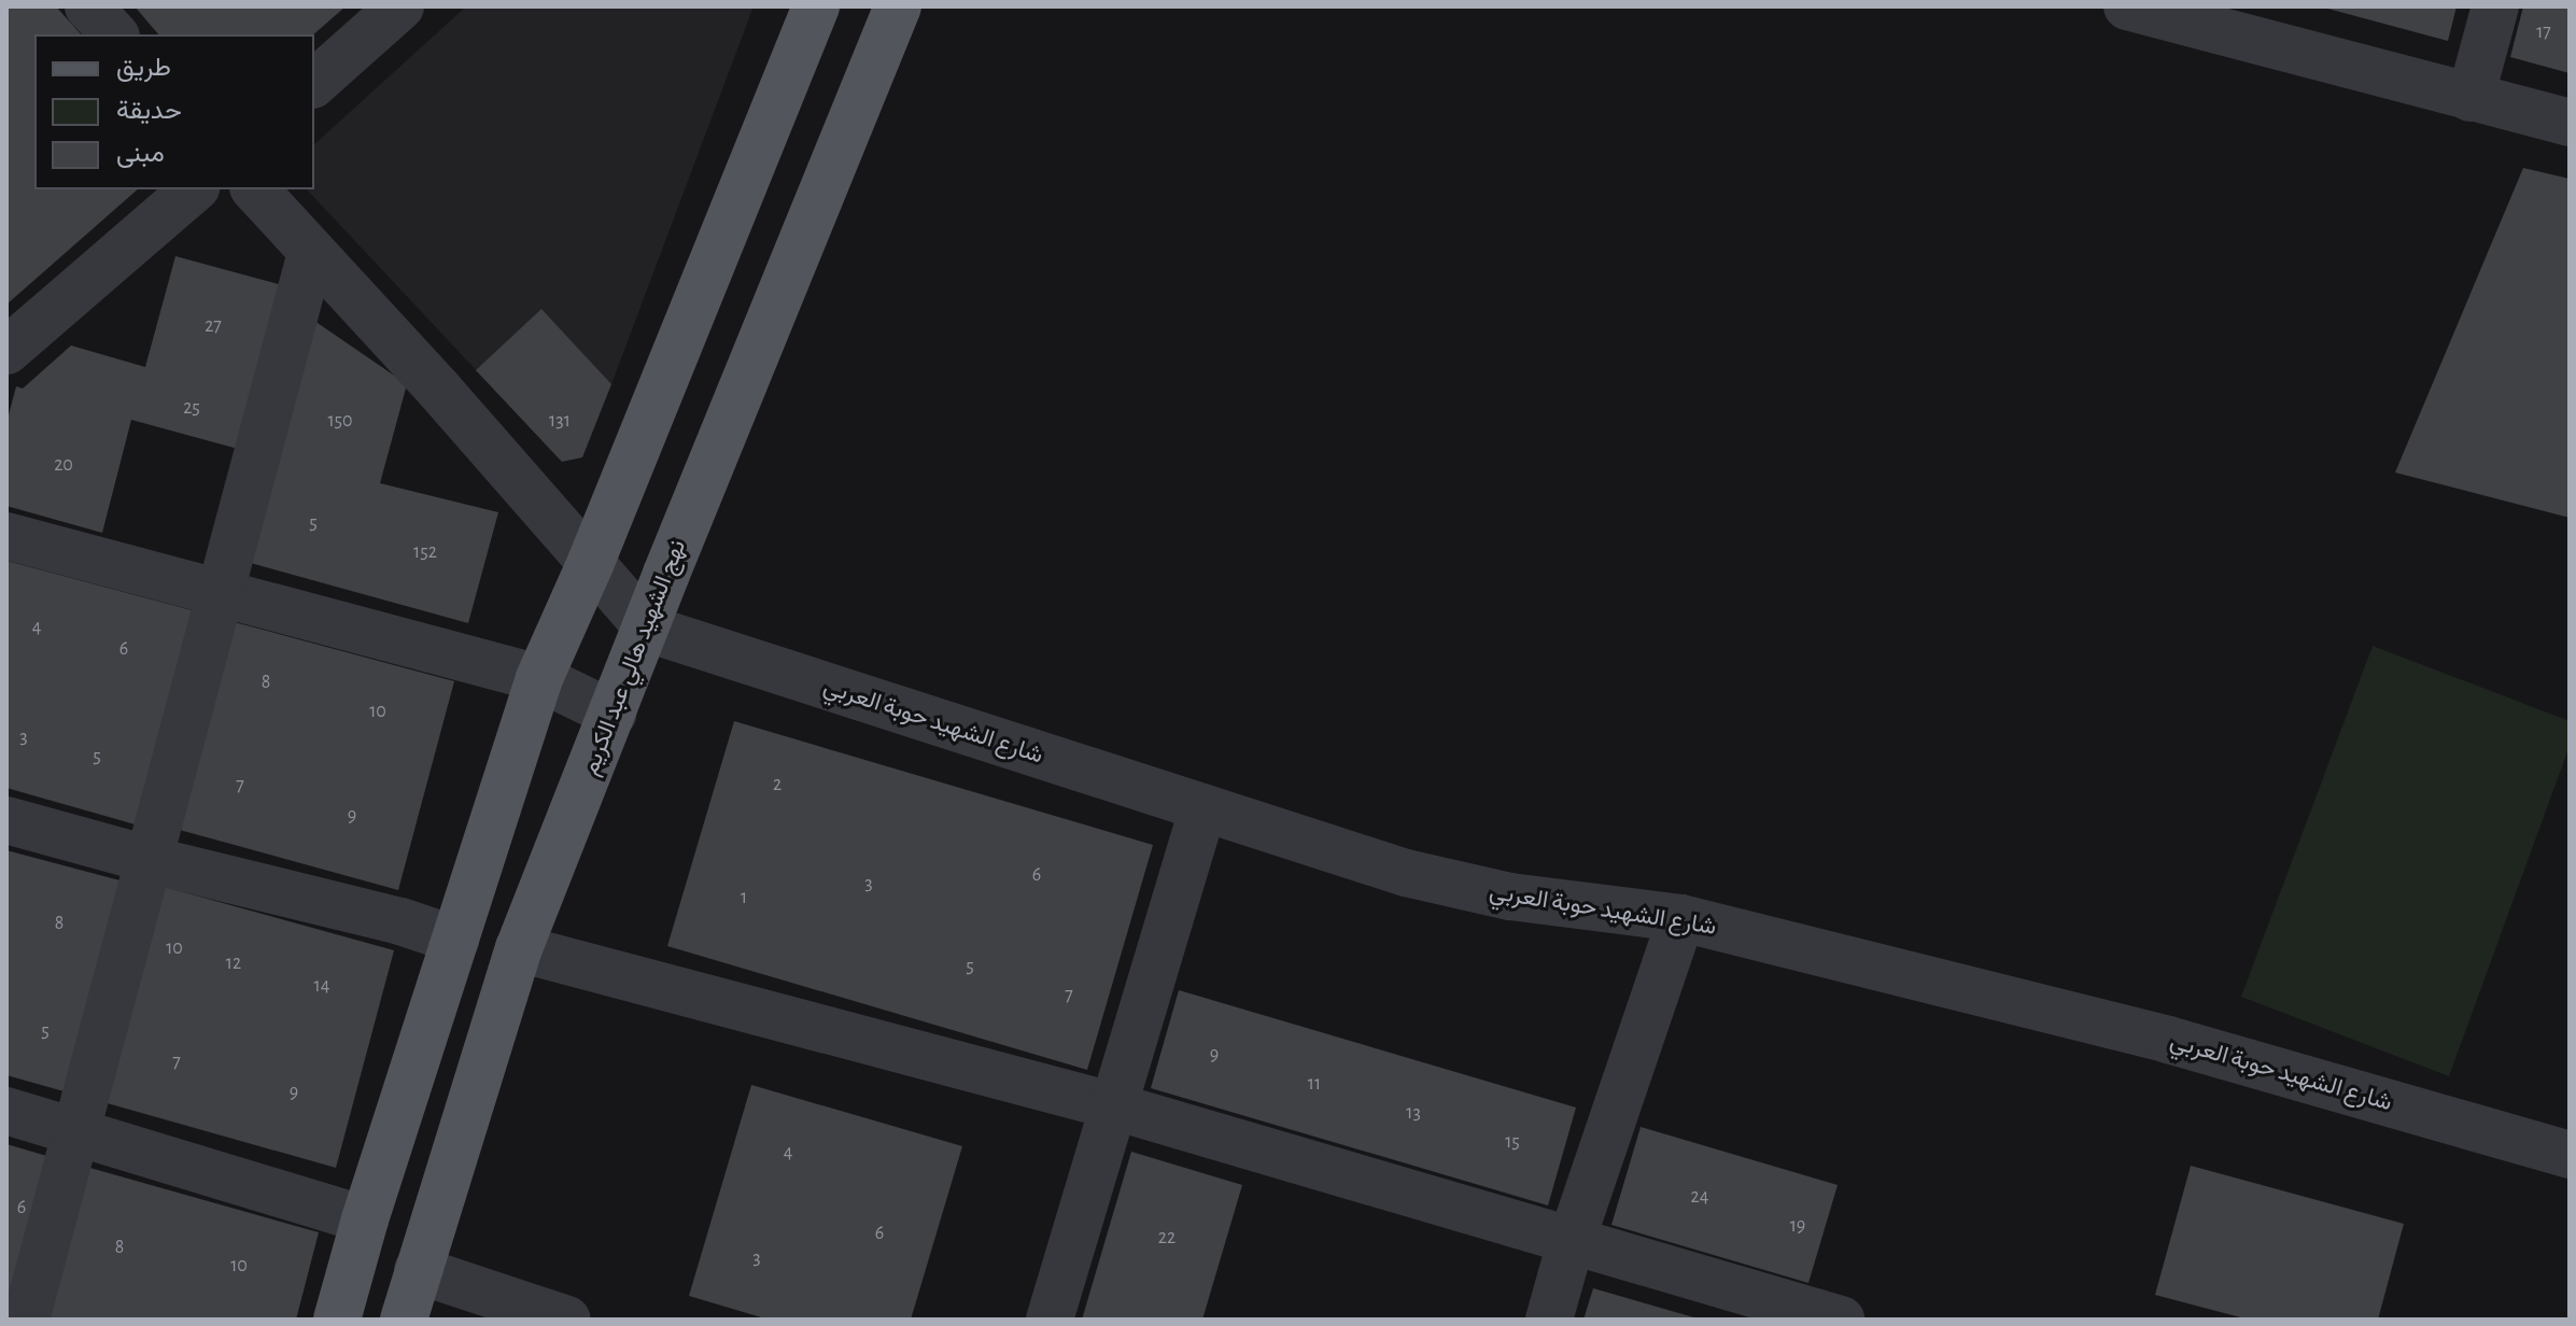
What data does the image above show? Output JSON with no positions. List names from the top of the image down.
{
  "streets": {
    "main road": ["نهج الشهيد هالي عبد الكريم"],
    "street": ["شارع الشهيد حوبة العربي"]
  },
  "crossings": [
    ["نهج الشهيد هالي عبد الكريم", "شارع الشهيد حوبة العربي"]
  ],
  "house_numbers": [
    "17",
    "27",
    "25",
    "150",
    "131",
    "20",
    "5",
    "152",
    "4",
    "6",
    "8",
    "10",
    "3",
    "5",
    "2",
    "7",
    "9",
    "6",
    "3",
    "1",
    "8",
    "10",
    "12",
    "5",
    "14",
    "7",
    "5",
    "9",
    "7",
    "11",
    "9",
    "13",
    "15",
    "4",
    "24",
    "6",
    "19",
    "6",
    "22",
    "8",
    "3",
    "10"
  ],
  "legend": ["طريق", "حديقة", "مبنى"]
}
